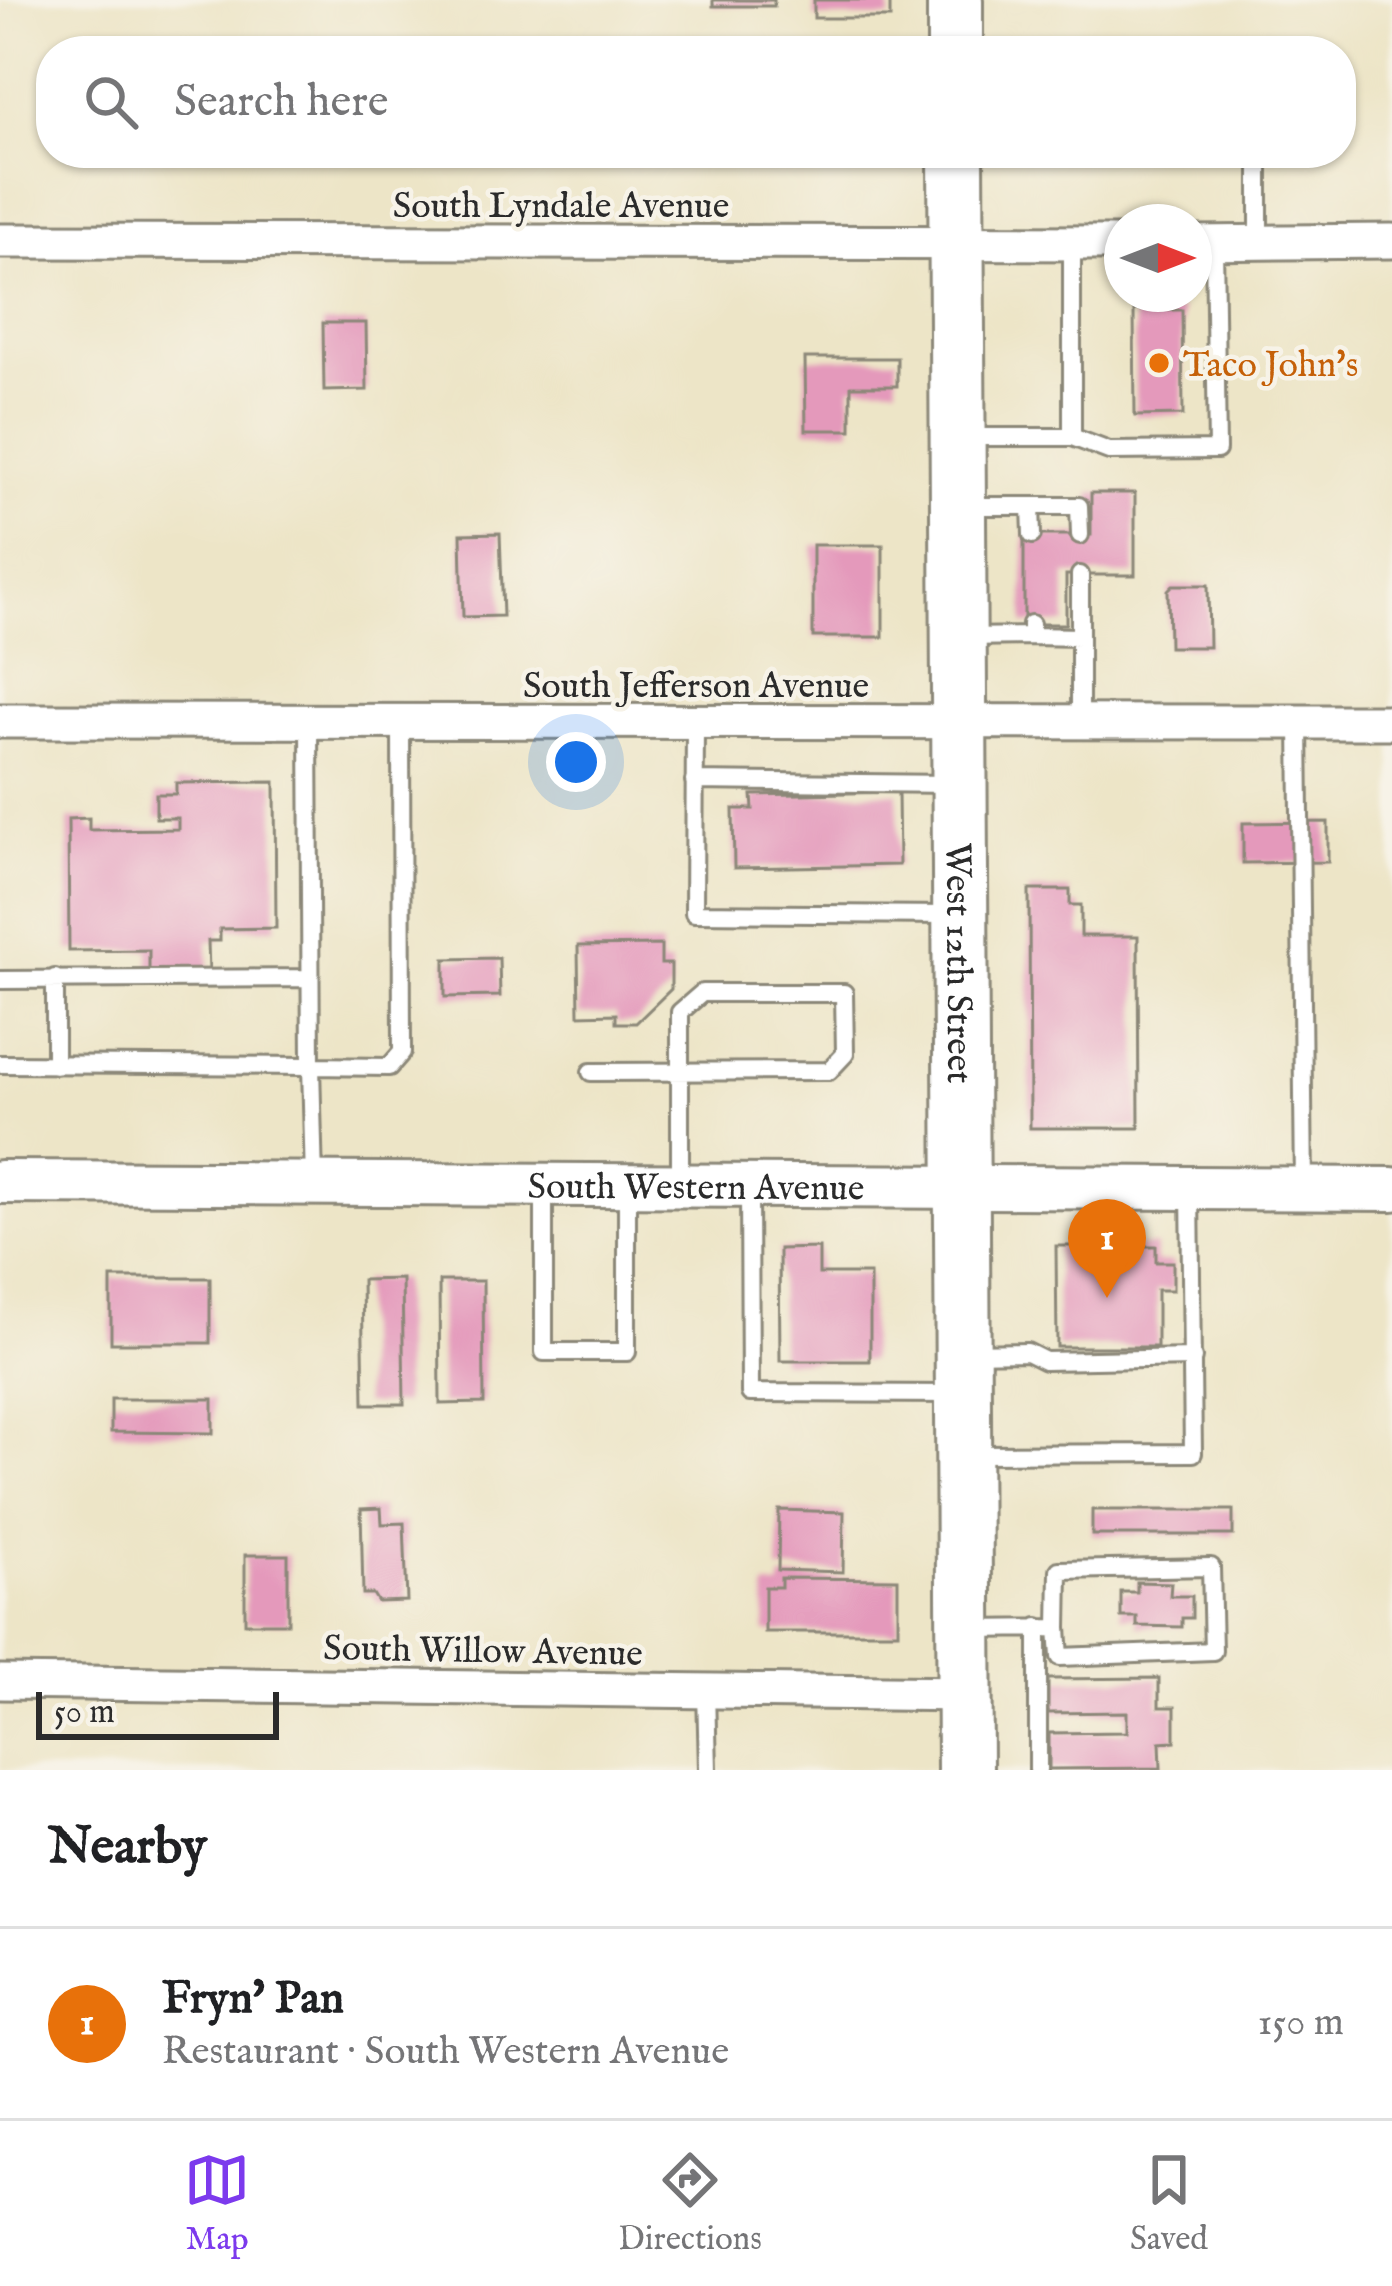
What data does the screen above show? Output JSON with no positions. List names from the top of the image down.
{
  "streets": {
    "main road": ["West 12th Street"],
    "street": [
      "South Lyndale Avenue",
      "South Jefferson Avenue",
      "South Western Avenue",
      "South Willow Avenue"
    ]
  },
  "crossings": [
    ["South Lyndale Avenue", "West 12th Street"],
    ["South Jefferson Avenue", "West 12th Street"],
    ["West 12th Street", "South Western Avenue"],
    ["West 12th Street", "South Willow Avenue"]
  ],
  "places": ["Taco John's"],
  "scale_bar": "50 m",
  "north": "right",
  "page": {
    "search": "Search here",
    "pins": "1",
    "scale": "50 m",
    "heading": "Nearby",
    "list": [
      {
        "mark": "1",
        "name": "Fryn' Pan",
        "note": "Restaurant · South Western Avenue",
        "value": "150 m"
      }
    ],
    "nav": ["Map", "Directions", "Saved"]
  }
}
